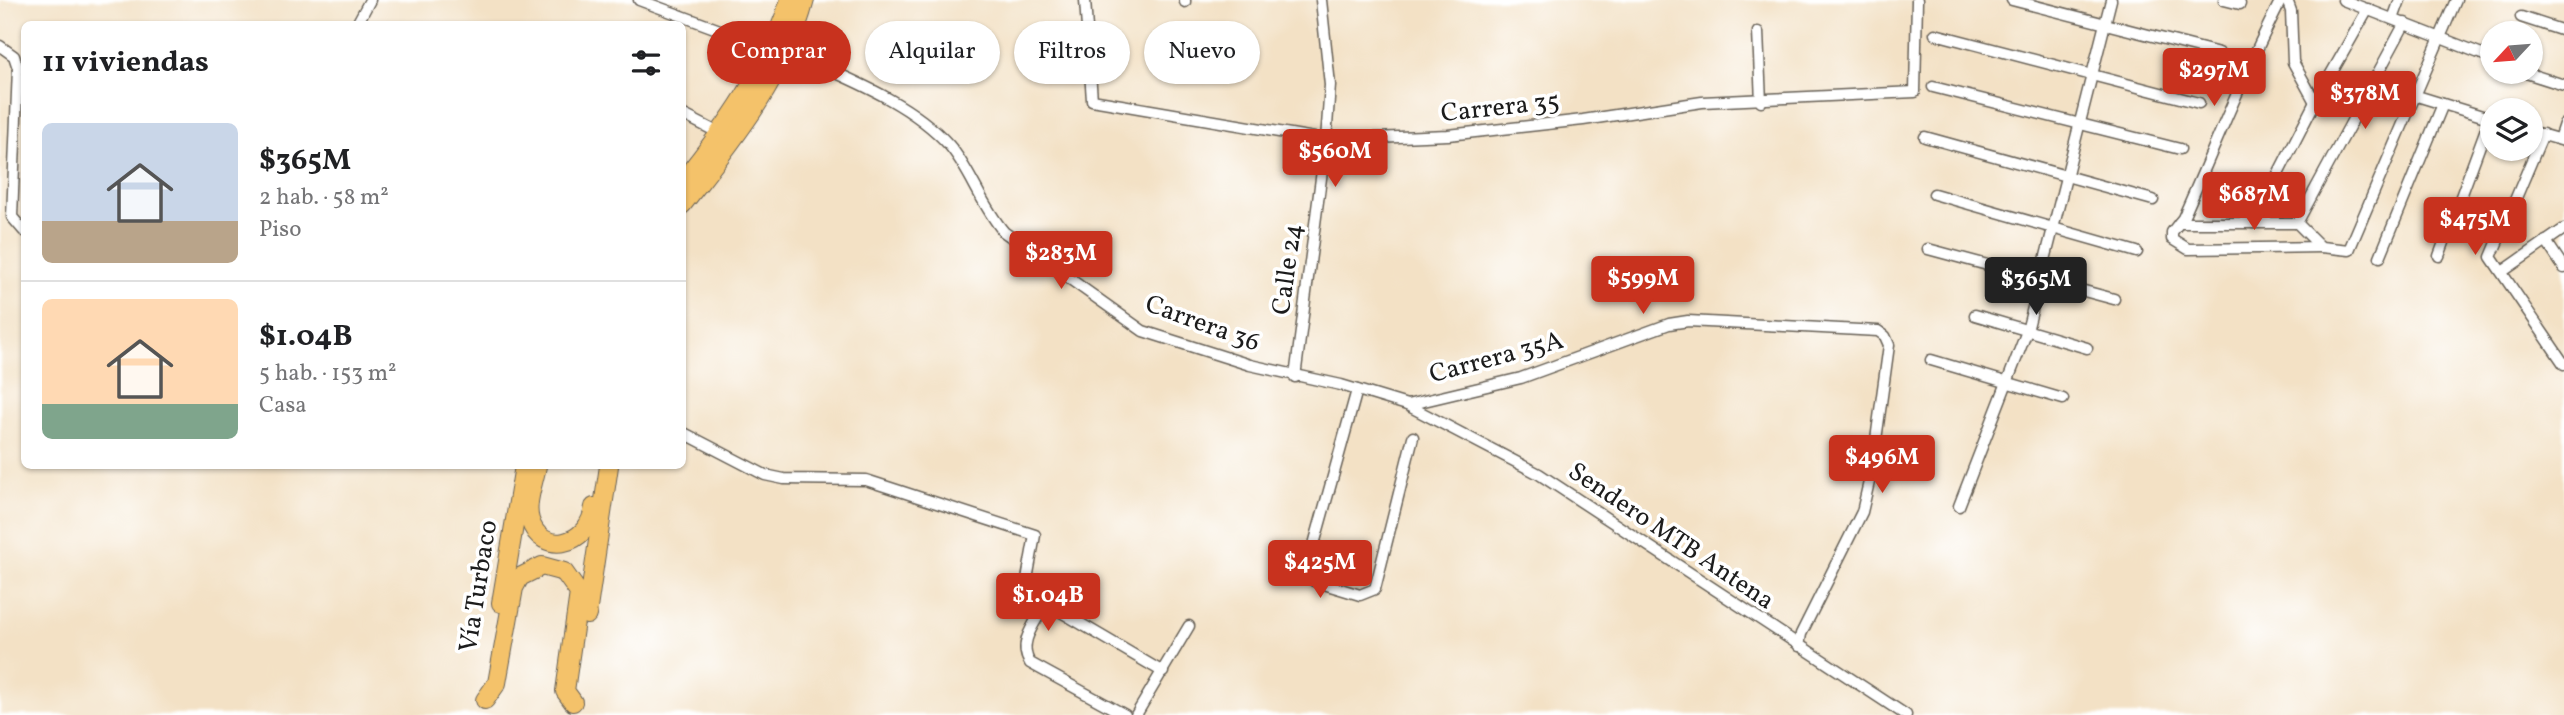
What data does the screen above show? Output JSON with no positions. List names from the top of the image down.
{
  "streets": {
    "highway": ["Vía Turbaco"],
    "street": [
      "Carrera 35",
      "Calle 24",
      "Carrera 36",
      "Carrera 35A",
      "Sendero MTB Antena"
    ]
  },
  "crossings": [
    ["Carrera 35", "Calle 24"],
    ["Calle 24", "Carrera 36"],
    ["Carrera 36", "Carrera 35A"],
    ["Carrera 36", "Sendero MTB Antena"],
    ["Carrera 35A", "Sendero MTB Antena"]
  ],
  "north": "bottom left",
  "page": {
    "chip": [
      "Comprar",
      "Alquilar",
      "Filtros",
      "Nuevo"
    ],
    "heading": "11 viviendas",
    "price": [
      "$297M",
      "$378M",
      "$560M",
      "$687M",
      "$475M",
      "$283M",
      "$599M",
      "$365M",
      "$496M",
      "$425M",
      "$1.04B"
    ],
    "list": [
      {
        "name": "$365M",
        "note": "2 hab. · 58 m² · Piso"
      },
      {
        "name": "$1.04B",
        "note": "5 hab. · 153 m² · Casa"
      }
    ]
  }
}
